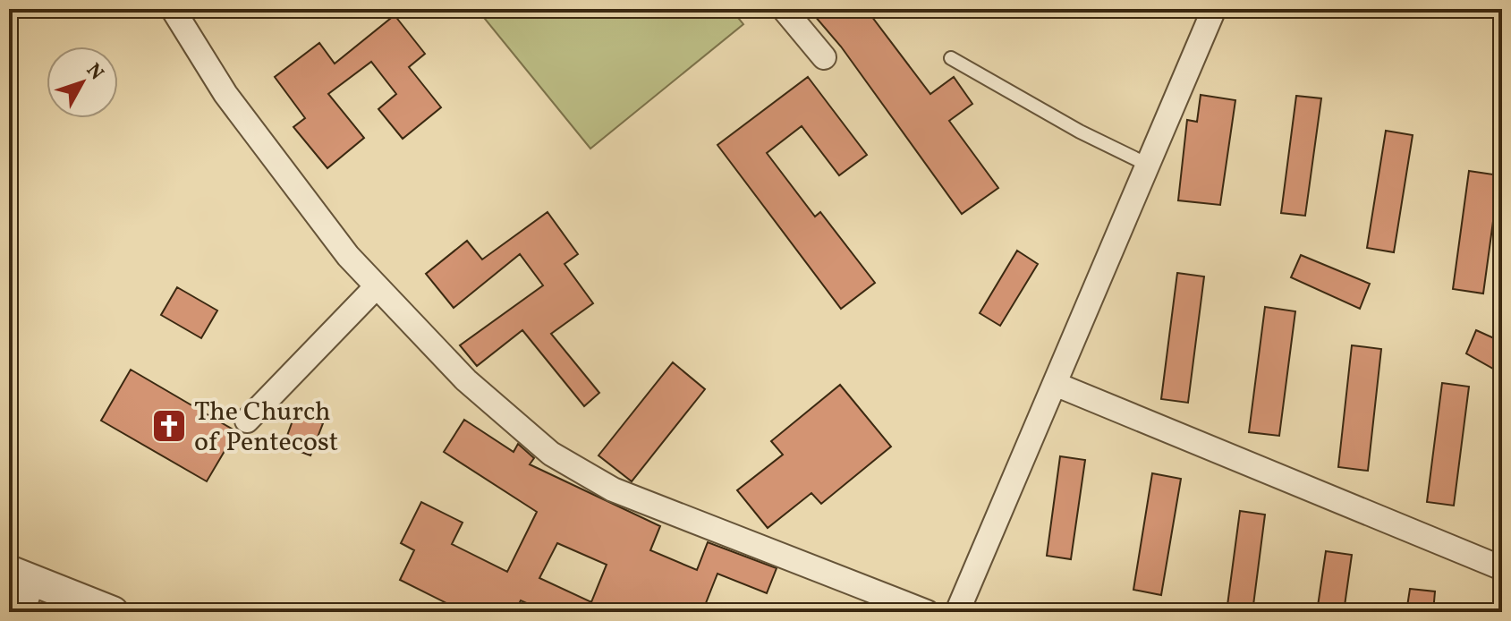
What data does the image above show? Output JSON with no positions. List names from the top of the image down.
{
  "places": {
    "church": ["The Church of Pentecost"]
  },
  "north": "top right"
}
